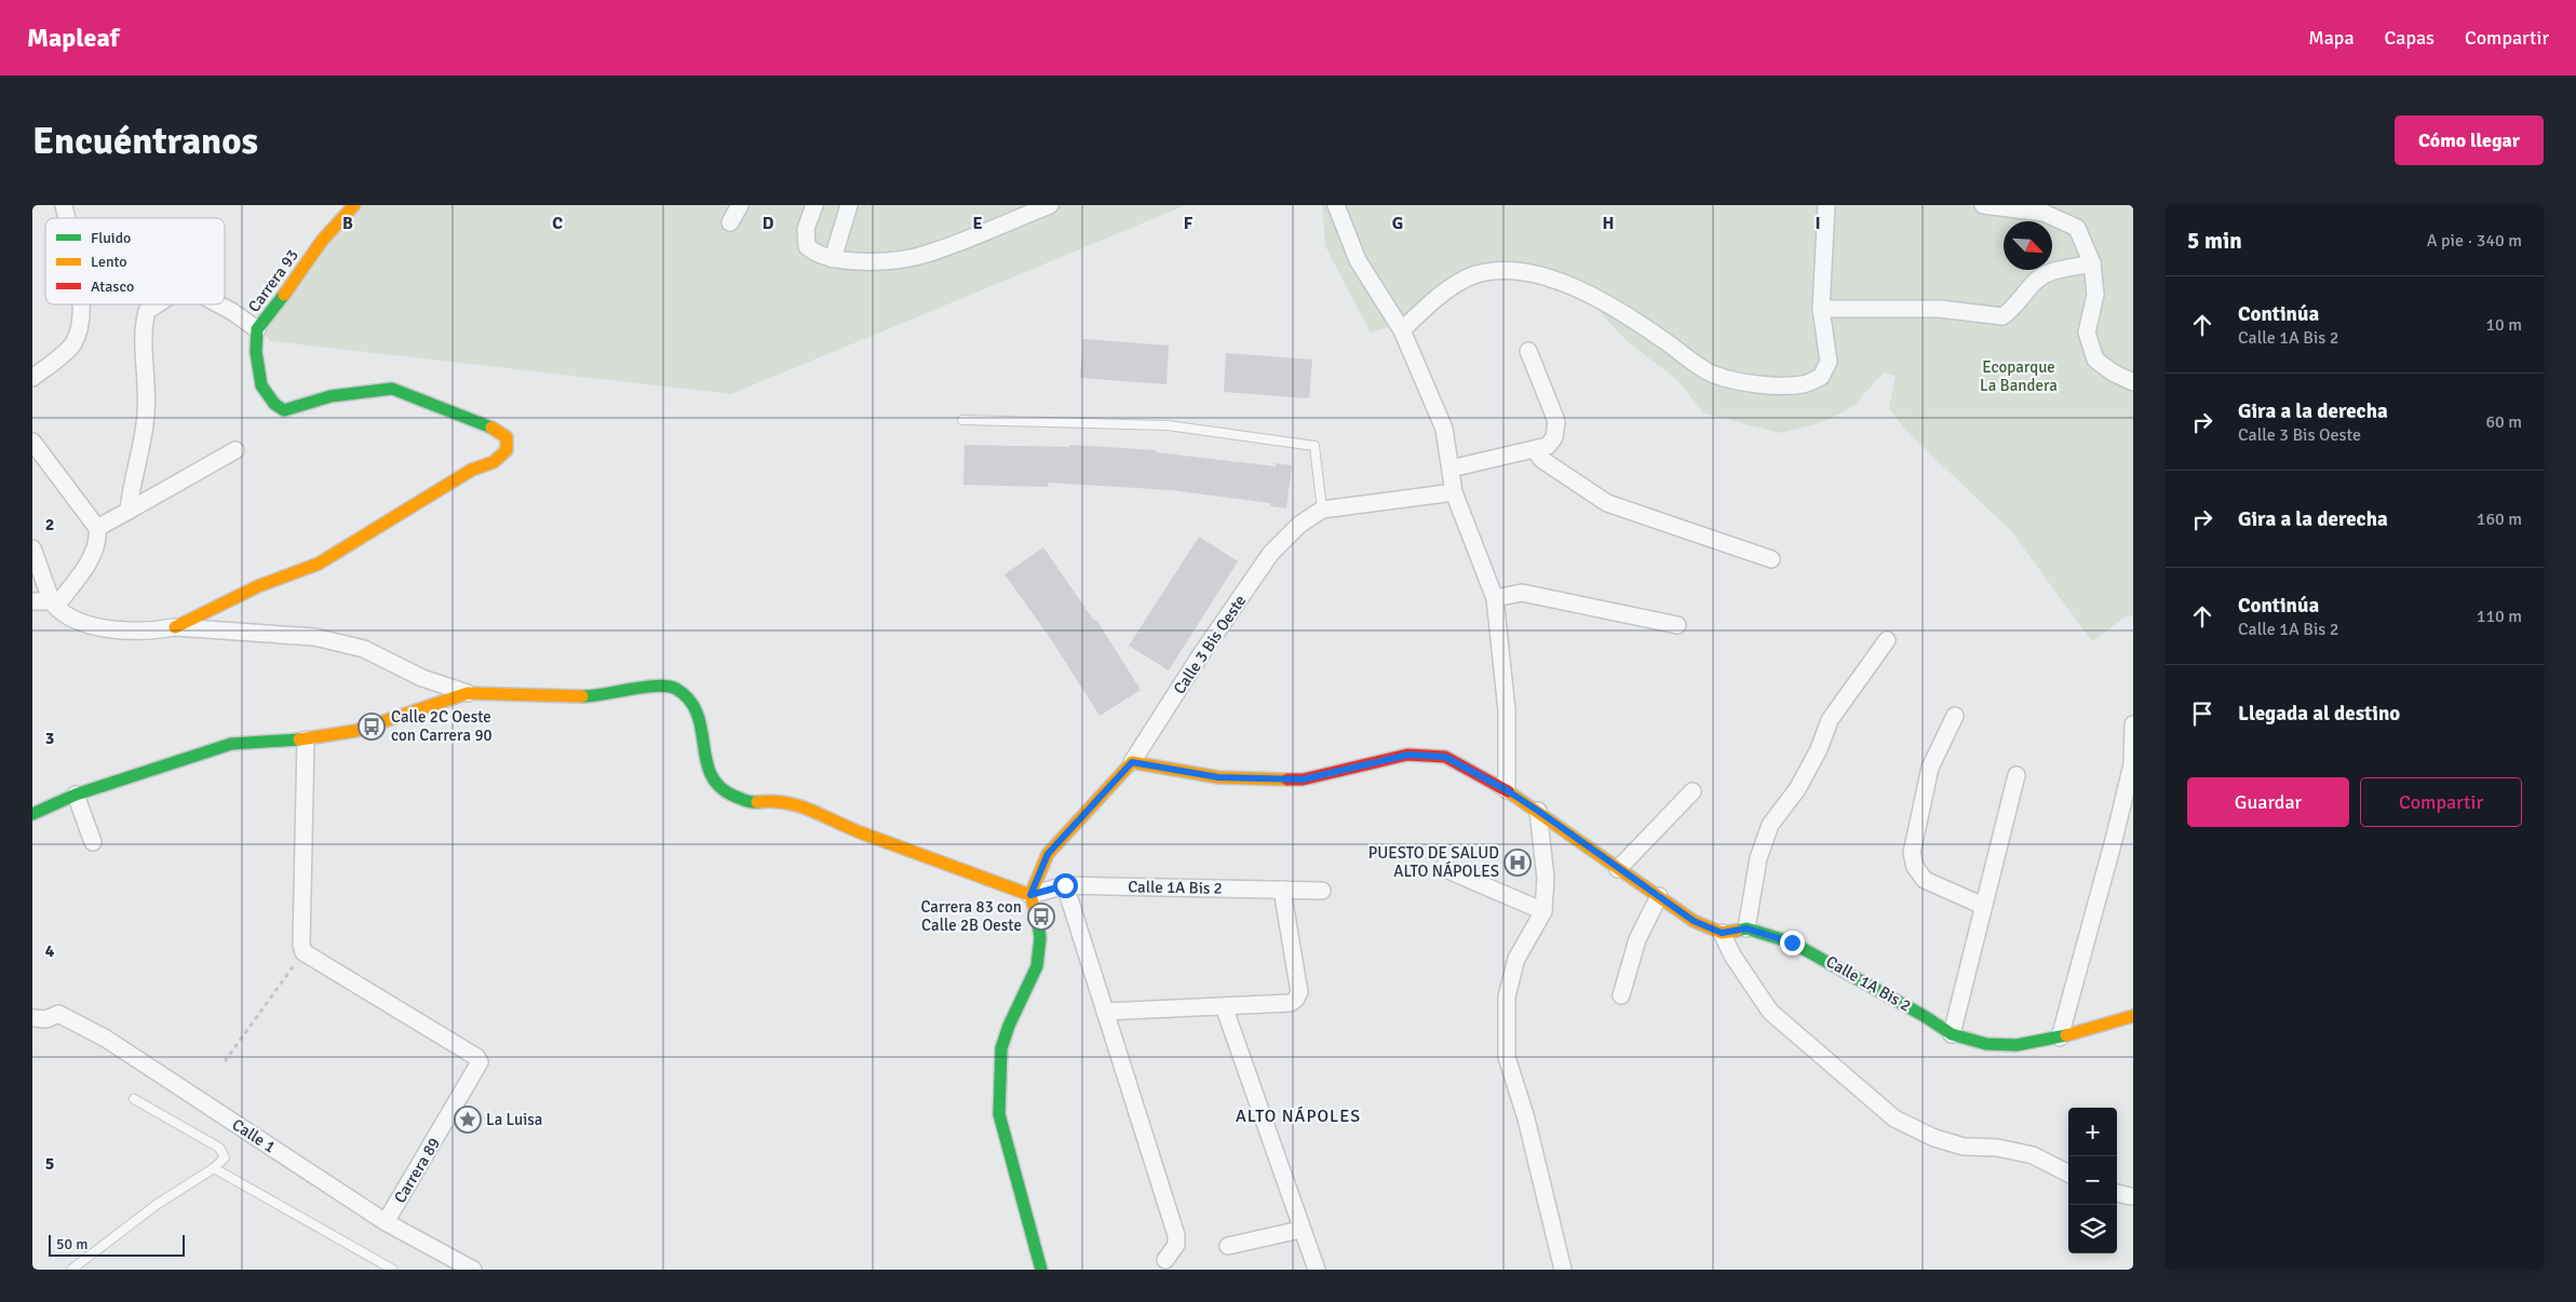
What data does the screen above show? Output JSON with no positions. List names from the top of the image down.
{
  "streets": {
    "street": [
      "Carrera 93",
      "Calle 3 Bis Oeste",
      "Calle 1A Bis 2",
      "Calle 1",
      "Carrera 89"
    ]
  },
  "crossings": [
    ["Calle 3 Bis Oeste", "Calle 1A Bis 2"],
    ["Calle 1", "Carrera 89"]
  ],
  "districts": ["ALTO NÁPOLES"],
  "parks": ["Ecoparque La Bandera"],
  "places": {
    "bus stop": ["Calle 2C Oeste con Carrera 90", "Carrera 83 con Calle 2B Oeste"],
    "hospital": ["PUESTO DE SALUD ALTO NÁPOLES"],
    "place": ["La Luisa"]
  },
  "legend": ["Fluido", "Lento", "Atasco"],
  "scale_bar": "50 m",
  "north": "bottom right",
  "page": {
    "header": "Mapleaf",
    "nav": ["Mapa", "Capas", "Compartir"],
    "buttons": [
      "Cómo llegar",
      ["Guardar", "Compartir"]
    ],
    "title": "Encuéntranos",
    "heading": ["5 min", "A pie · 340 m"],
    "list": [
      ["Continúa", "Calle 1A Bis 2", "10 m"],
      ["Gira a la derecha", "Calle 3 Bis Oeste", "60 m"],
      ["Gira a la derecha", "160 m"],
      ["Continúa", "Calle 1A Bis 2", "110 m"],
      "Llegada al destino"
    ],
    "map_buttons": ["+", "−"],
    "scale": "50 m"
  },
  "grid": {
    "columns": [
      "B",
      "C",
      "D",
      "E",
      "F",
      "G",
      "H",
      "I"
    ],
    "rows": [
      "2",
      "3",
      "4",
      "5"
    ]
  }
}
